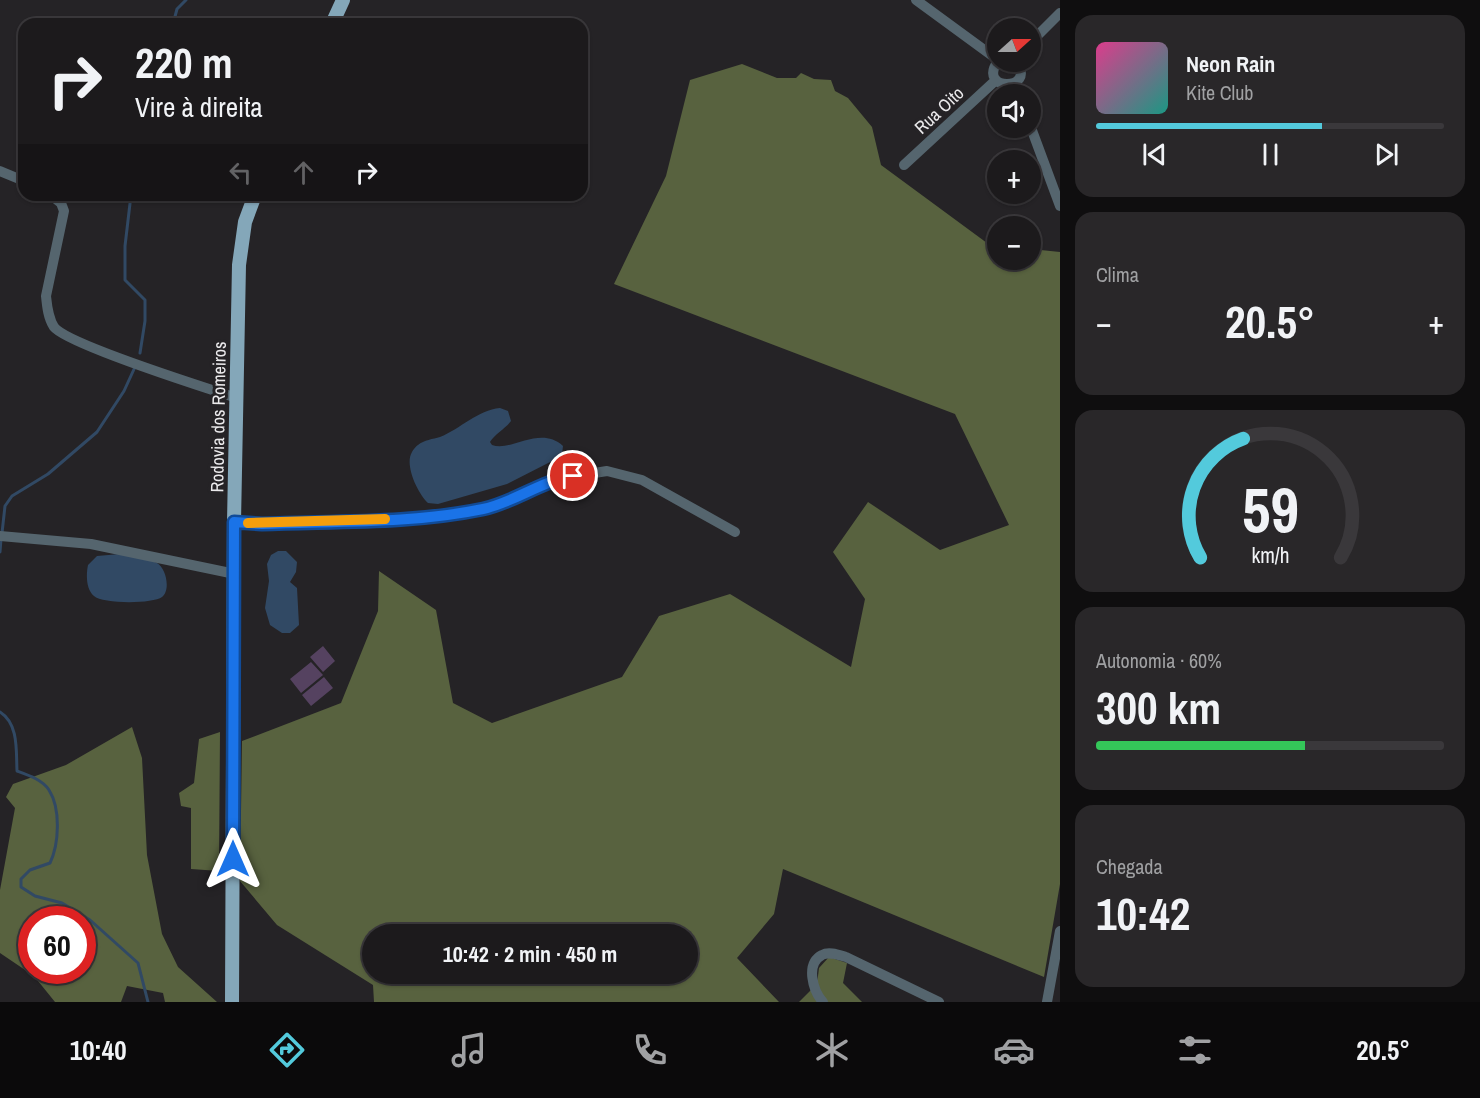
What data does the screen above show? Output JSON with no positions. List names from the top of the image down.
{
  "streets": {
    "main road": ["Rodovia dos Romeiros"],
    "street": ["Rua Oito"]
  },
  "north": "right",
  "page": {
    "map_buttons": ["+", "−"],
    "turn": ["220 m", "Vire à direita"],
    "song": ["Neon Rain", "Kite Club"],
    "tile": [
      "Clima",
      ["Autonomia · 60%", "300 km"],
      ["Chegada", "10:42"]
    ],
    "heat": ["−", "20.5°", "+"],
    "limit": "60",
    "trip": "10:42 · 2 min · 450 m",
    "tabs": ["10:40", "20.5°"],
    "gauge": ["59", "km/h"]
  }
}
